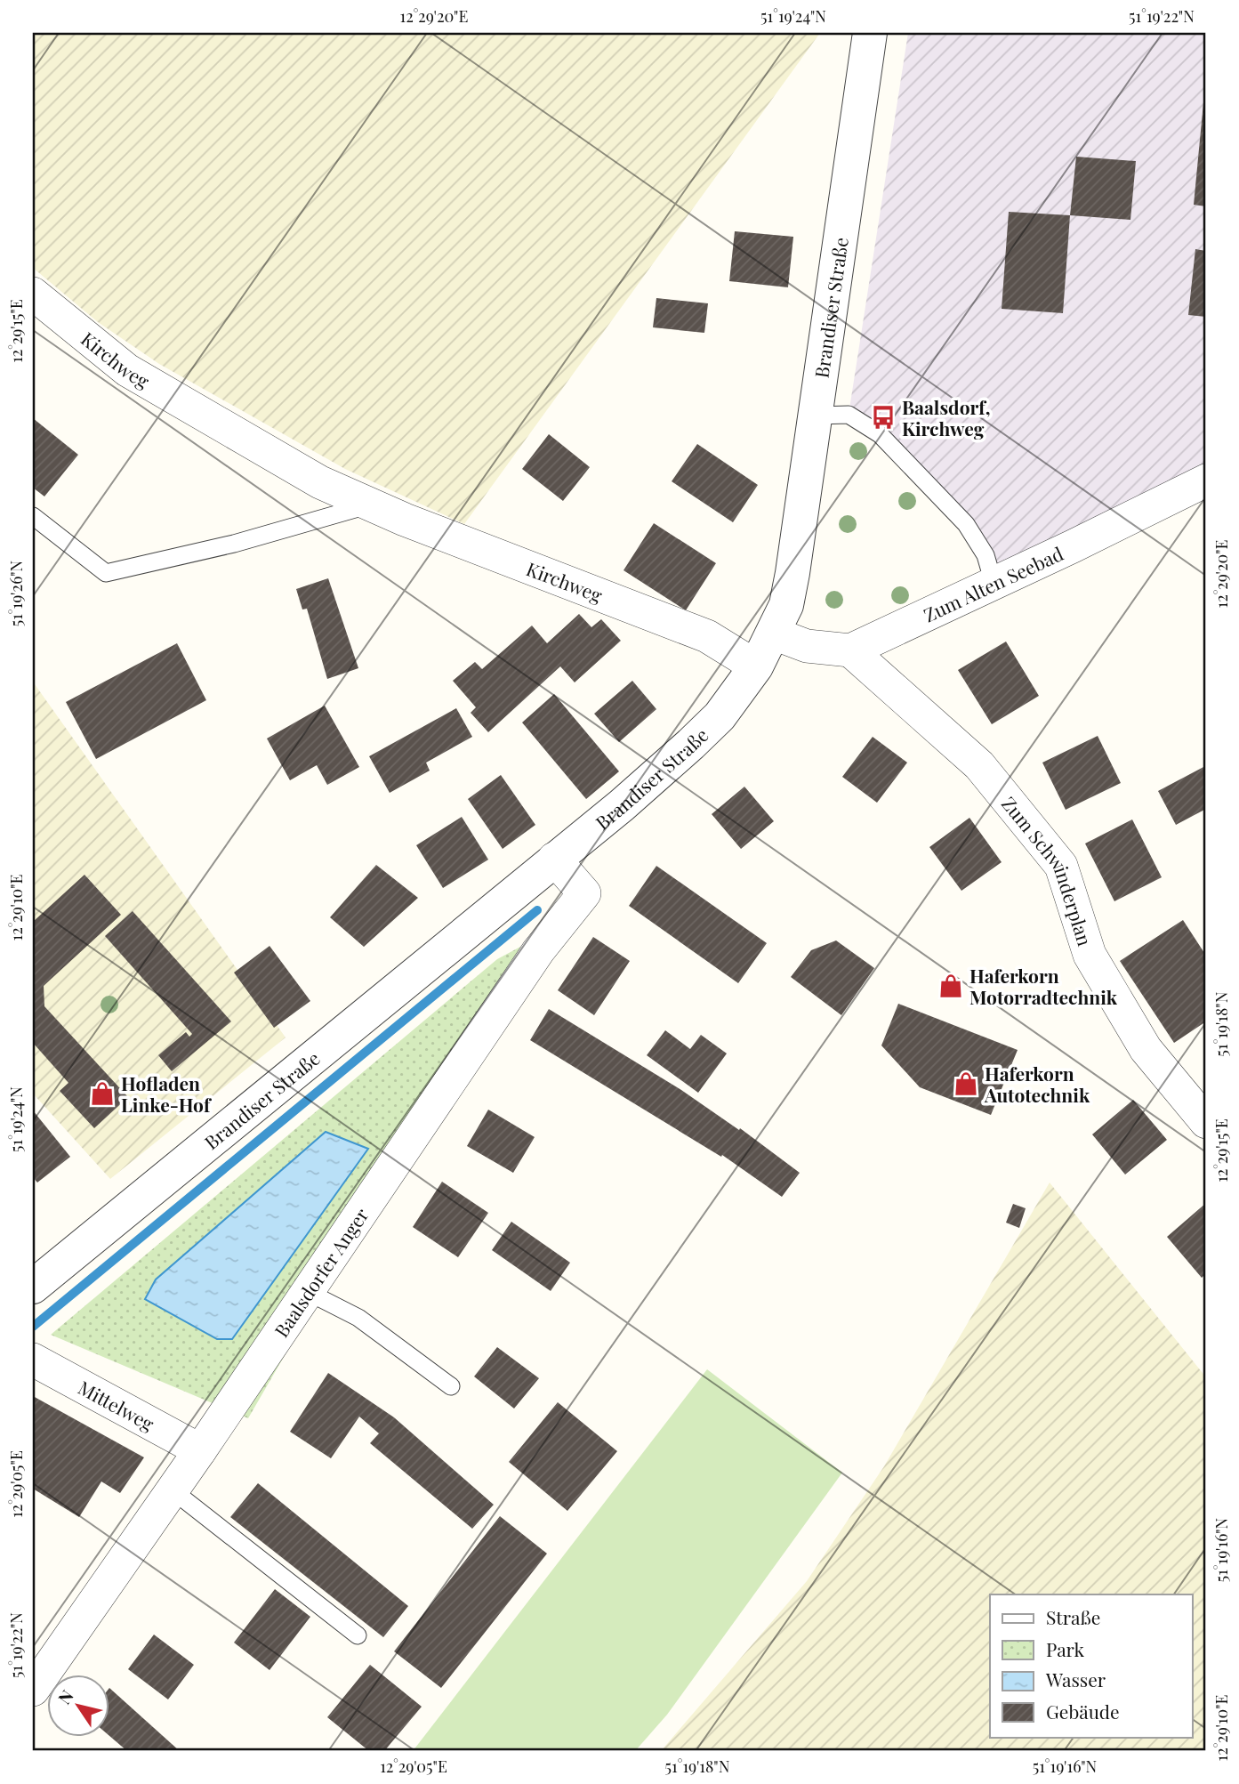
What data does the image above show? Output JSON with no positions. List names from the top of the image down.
{
  "streets": {
    "street": [
      "Brandiser Straße",
      "Kirchweg",
      "Zum Alten Seebad",
      "Zum Schwinderplan",
      "Baalsdorfer Anger",
      "Mittelweg"
    ]
  },
  "crossings": [
    ["Brandiser Straße", "Kirchweg"],
    ["Brandiser Straße", "Baalsdorfer Anger"],
    ["Zum Alten Seebad", "Zum Schwinderplan"],
    ["Baalsdorfer Anger", "Mittelweg"]
  ],
  "places": {
    "bus stop": ["Baalsdorf, Kirchweg"],
    "shop": ["Haferkorn Motorradtechnik", "Haferkorn Autotechnik", "Hofladen Linke-Hof"]
  },
  "legend": [
    "Straße",
    "Park",
    "Wasser",
    "Gebäude"
  ],
  "north": "top left",
  "coordinates": [
    "12°29'20\"E",
    "51°19'24\"N",
    "51°19'22\"N",
    "12°29'15\"E",
    "51°19'26\"N",
    "12°29'10\"E",
    "51°19'18\"N",
    "12°29'05\"E",
    "51°19'16\"N"
  ]
}
